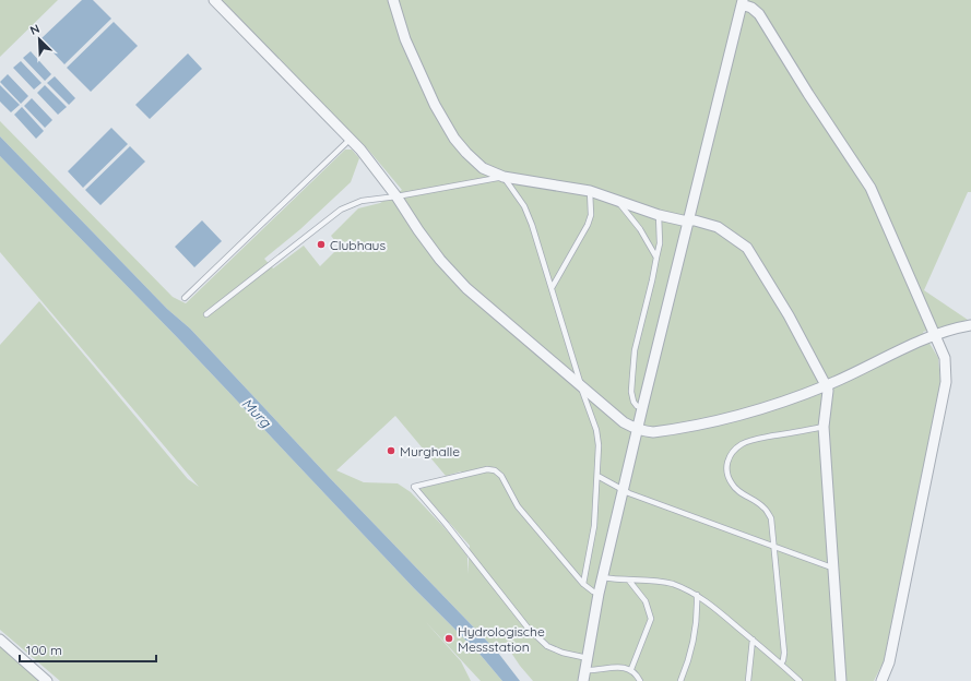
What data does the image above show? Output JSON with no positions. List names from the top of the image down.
{
  "water": ["Murg"],
  "places": ["Clubhaus", "Murghalle", "Hydrologische Messstation"],
  "scale_bar": "100 m",
  "north": "top left"
}
